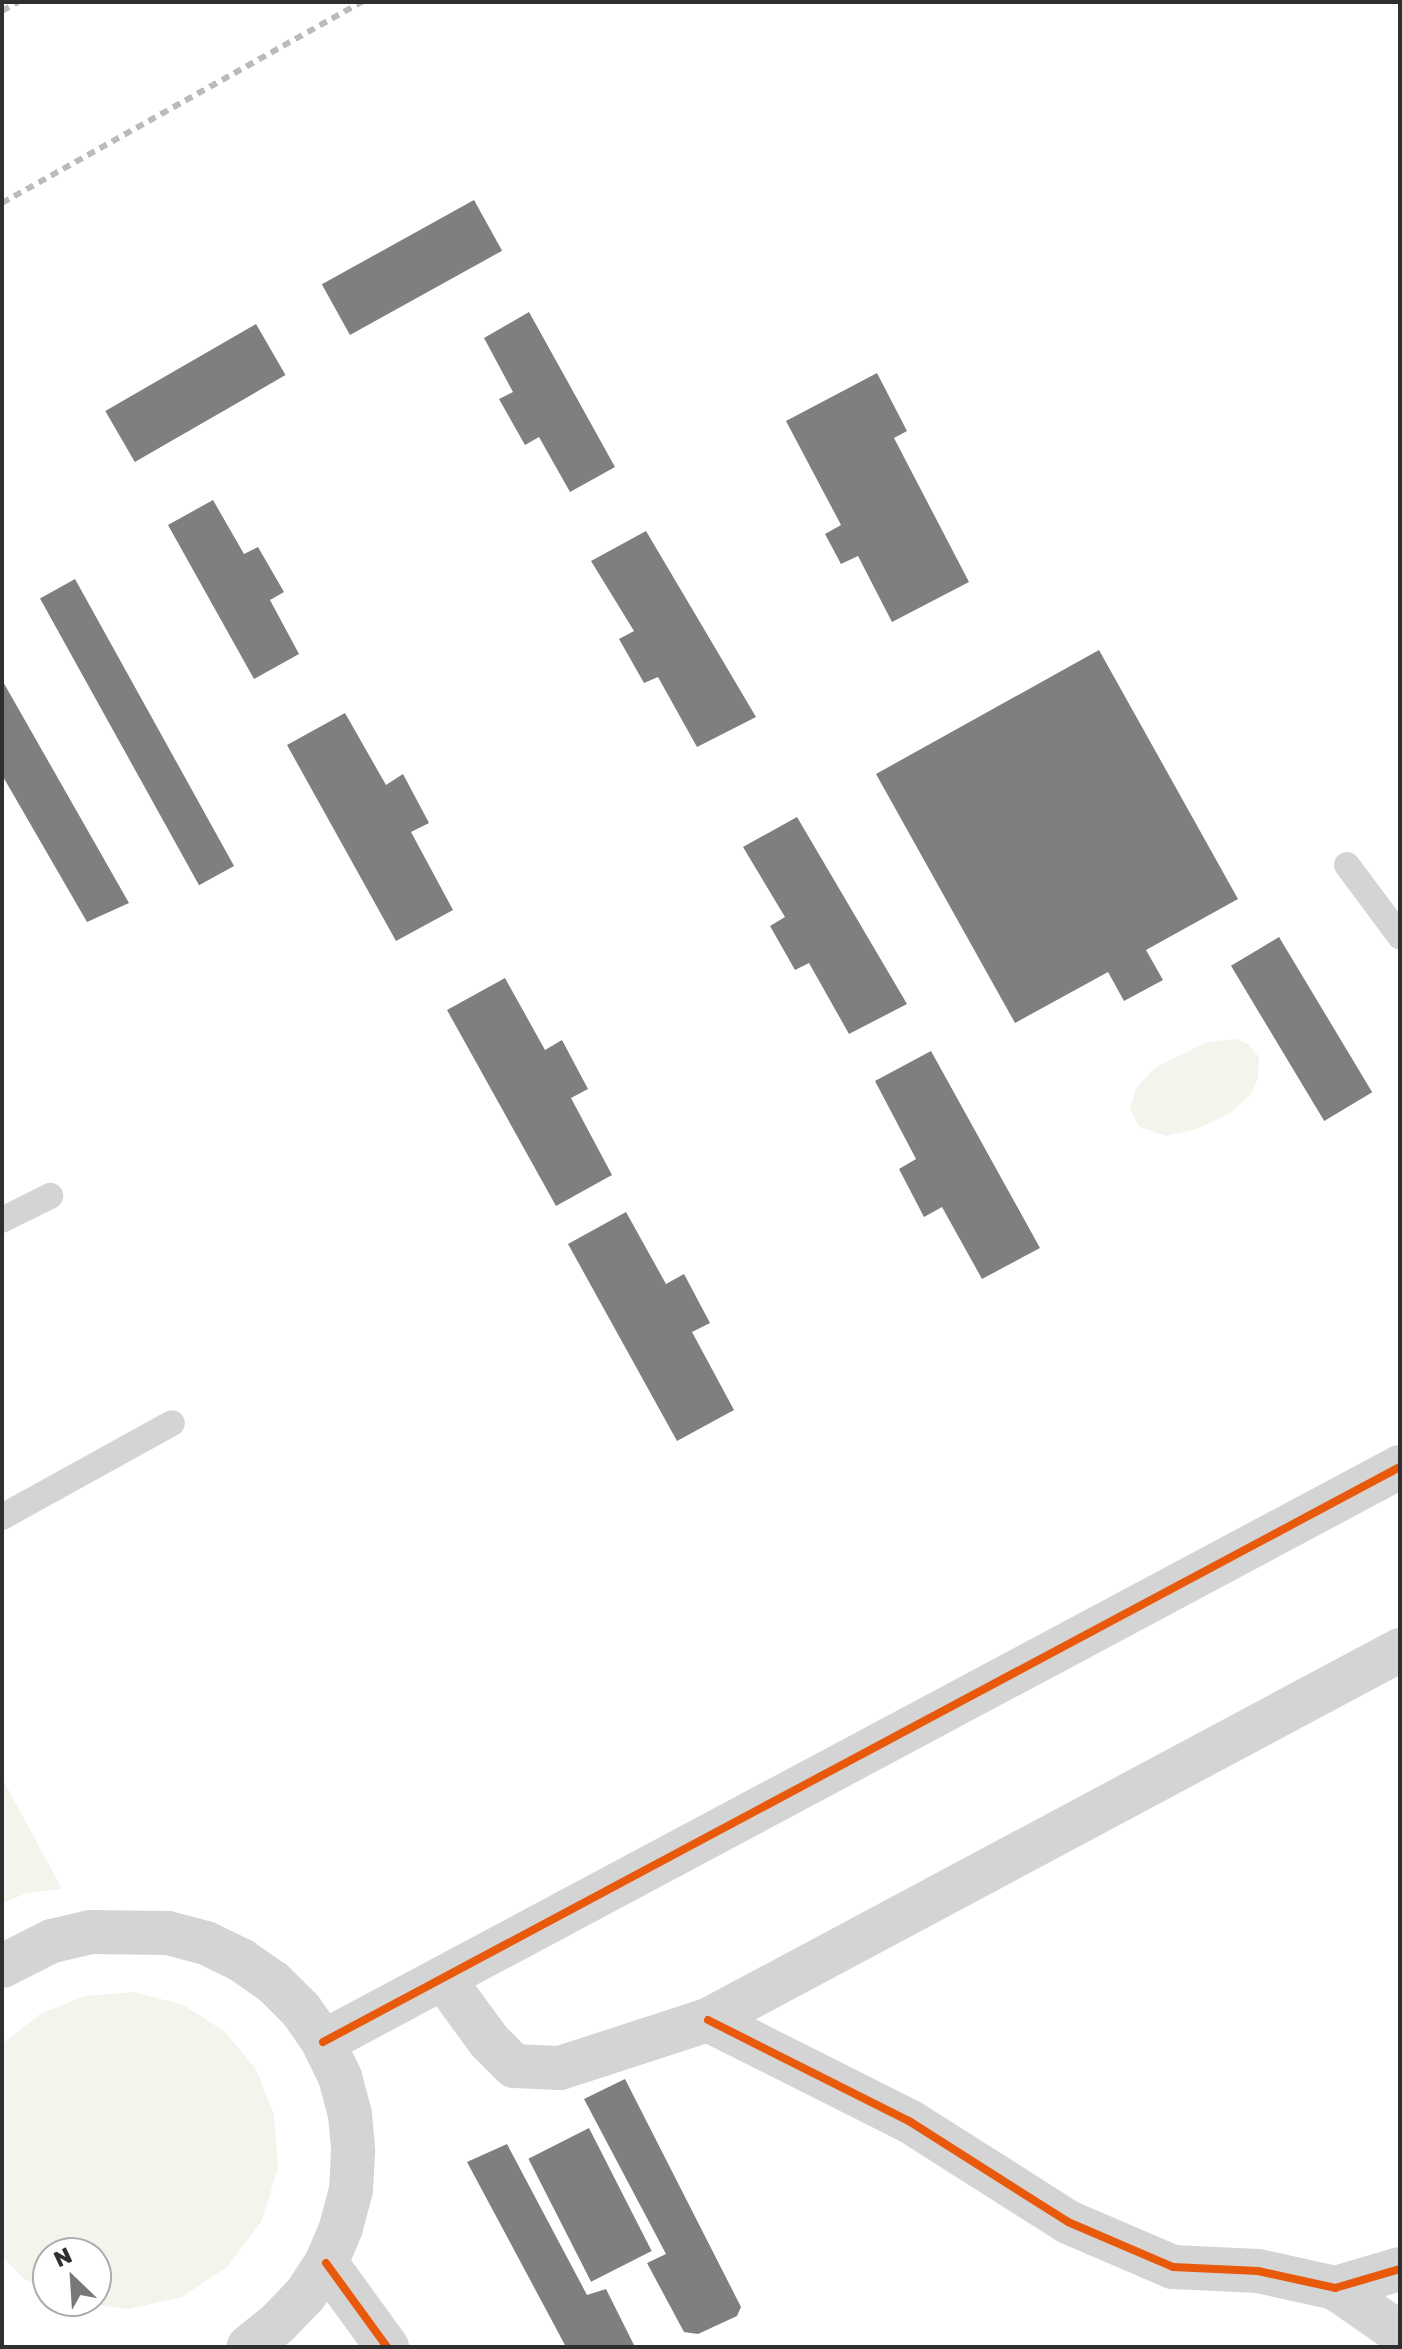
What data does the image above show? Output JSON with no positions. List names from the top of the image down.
{
  "north": "top left"
}
